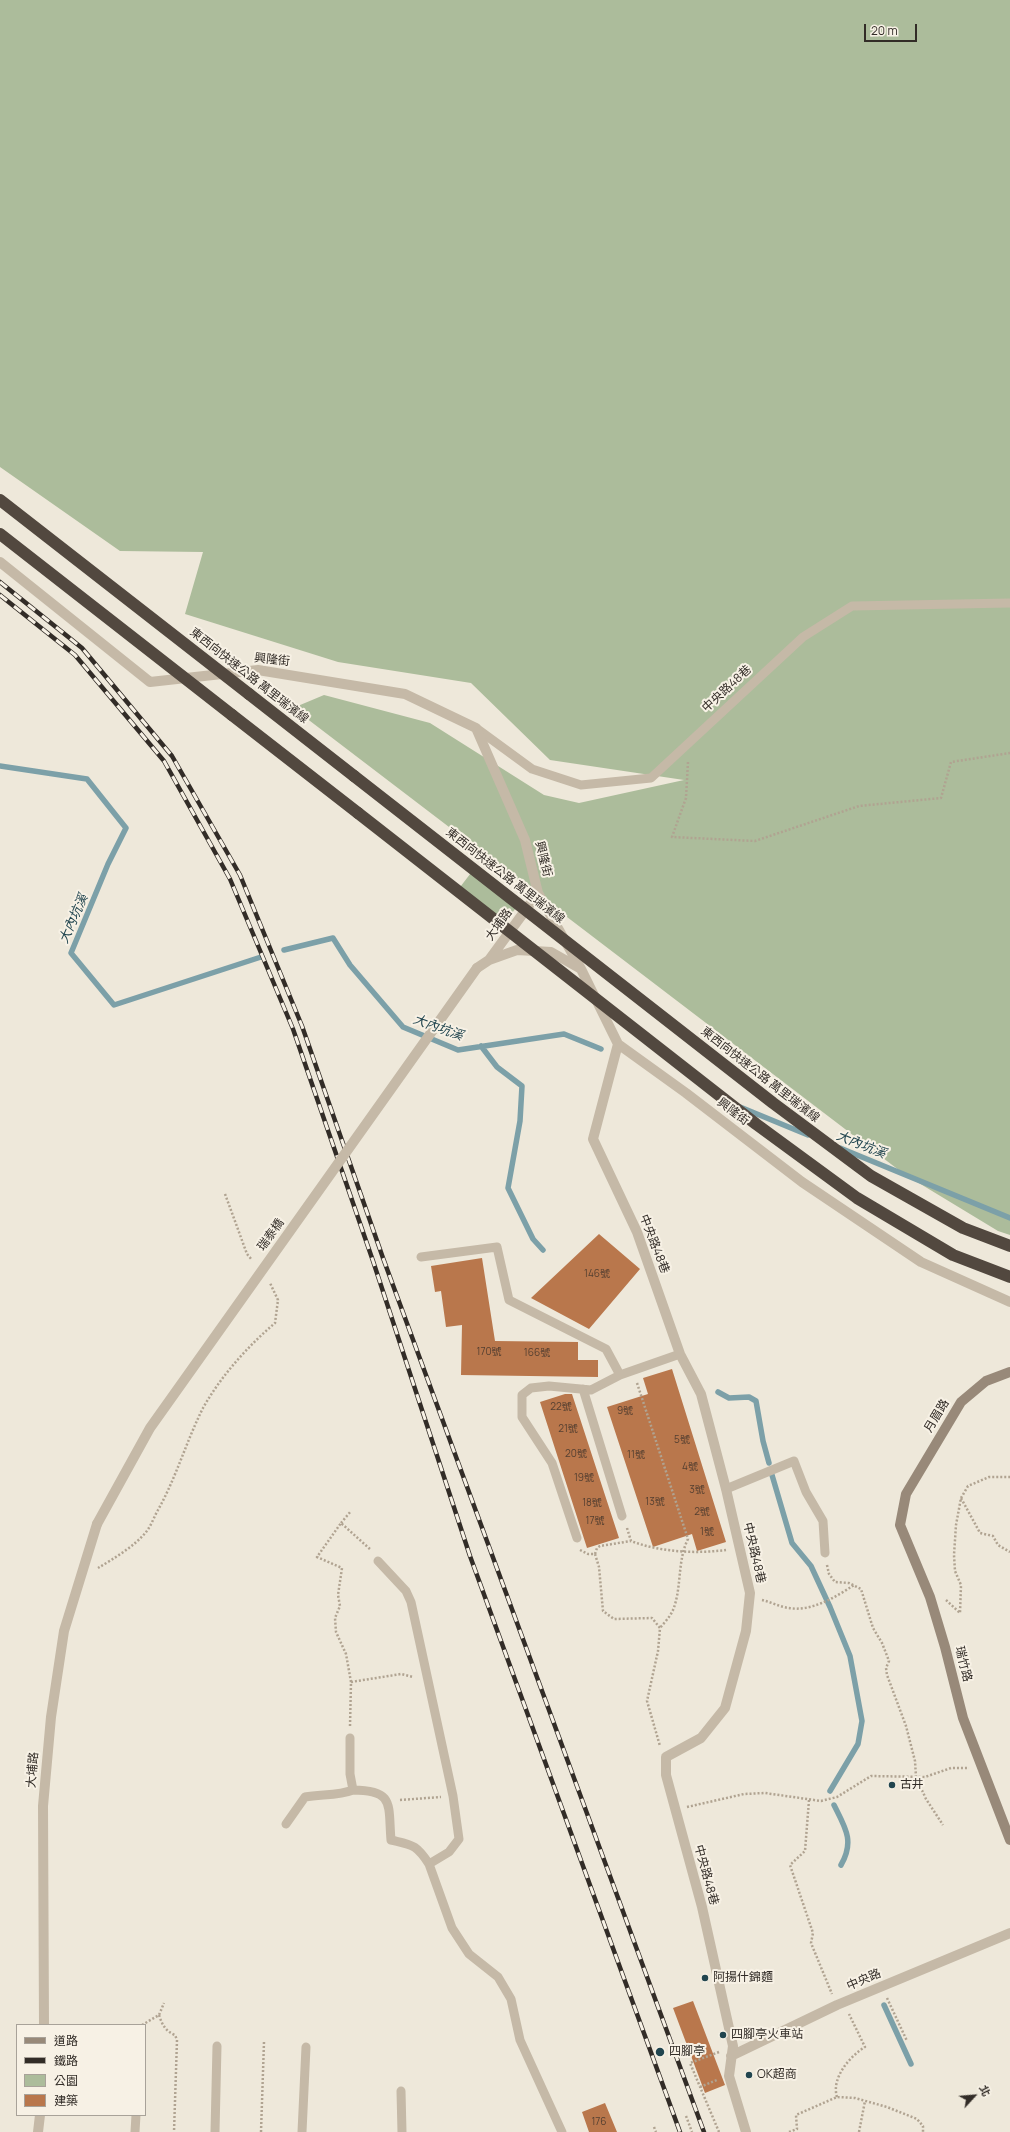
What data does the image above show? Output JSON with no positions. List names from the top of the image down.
{
  "streets": {
    "highway": ["東西向快速公路 萬里瑞濱線"],
    "street": [
      "興隆街",
      "中央路48巷",
      "大埔路",
      "瑞泰橋",
      "月眉路",
      "瑞竹路",
      "中央路"
    ]
  },
  "crossings": [
    ["興隆街", "中央路48巷"],
    ["興隆街", "大埔路"],
    ["中央路48巷", "中央路"],
    ["大埔路", "瑞泰橋"],
    ["月眉路", "瑞竹路"]
  ],
  "water": ["大內坑溪"],
  "places": [
    "古井",
    "阿揚什錦麵",
    "四腳亭火車站",
    "四腳亭",
    "OK超商"
  ],
  "house_numbers": [
    "146號",
    "170號",
    "166號",
    "22號",
    "9號",
    "21號",
    "5號",
    "20號",
    "11號",
    "4號",
    "19號",
    "3號",
    "13號",
    "18號",
    "2號",
    "17號",
    "1號",
    "176"
  ],
  "legend": [
    "道路",
    "鐵路",
    "公園",
    "建築"
  ],
  "scale_bar": "20 m",
  "north": "top right"
}
